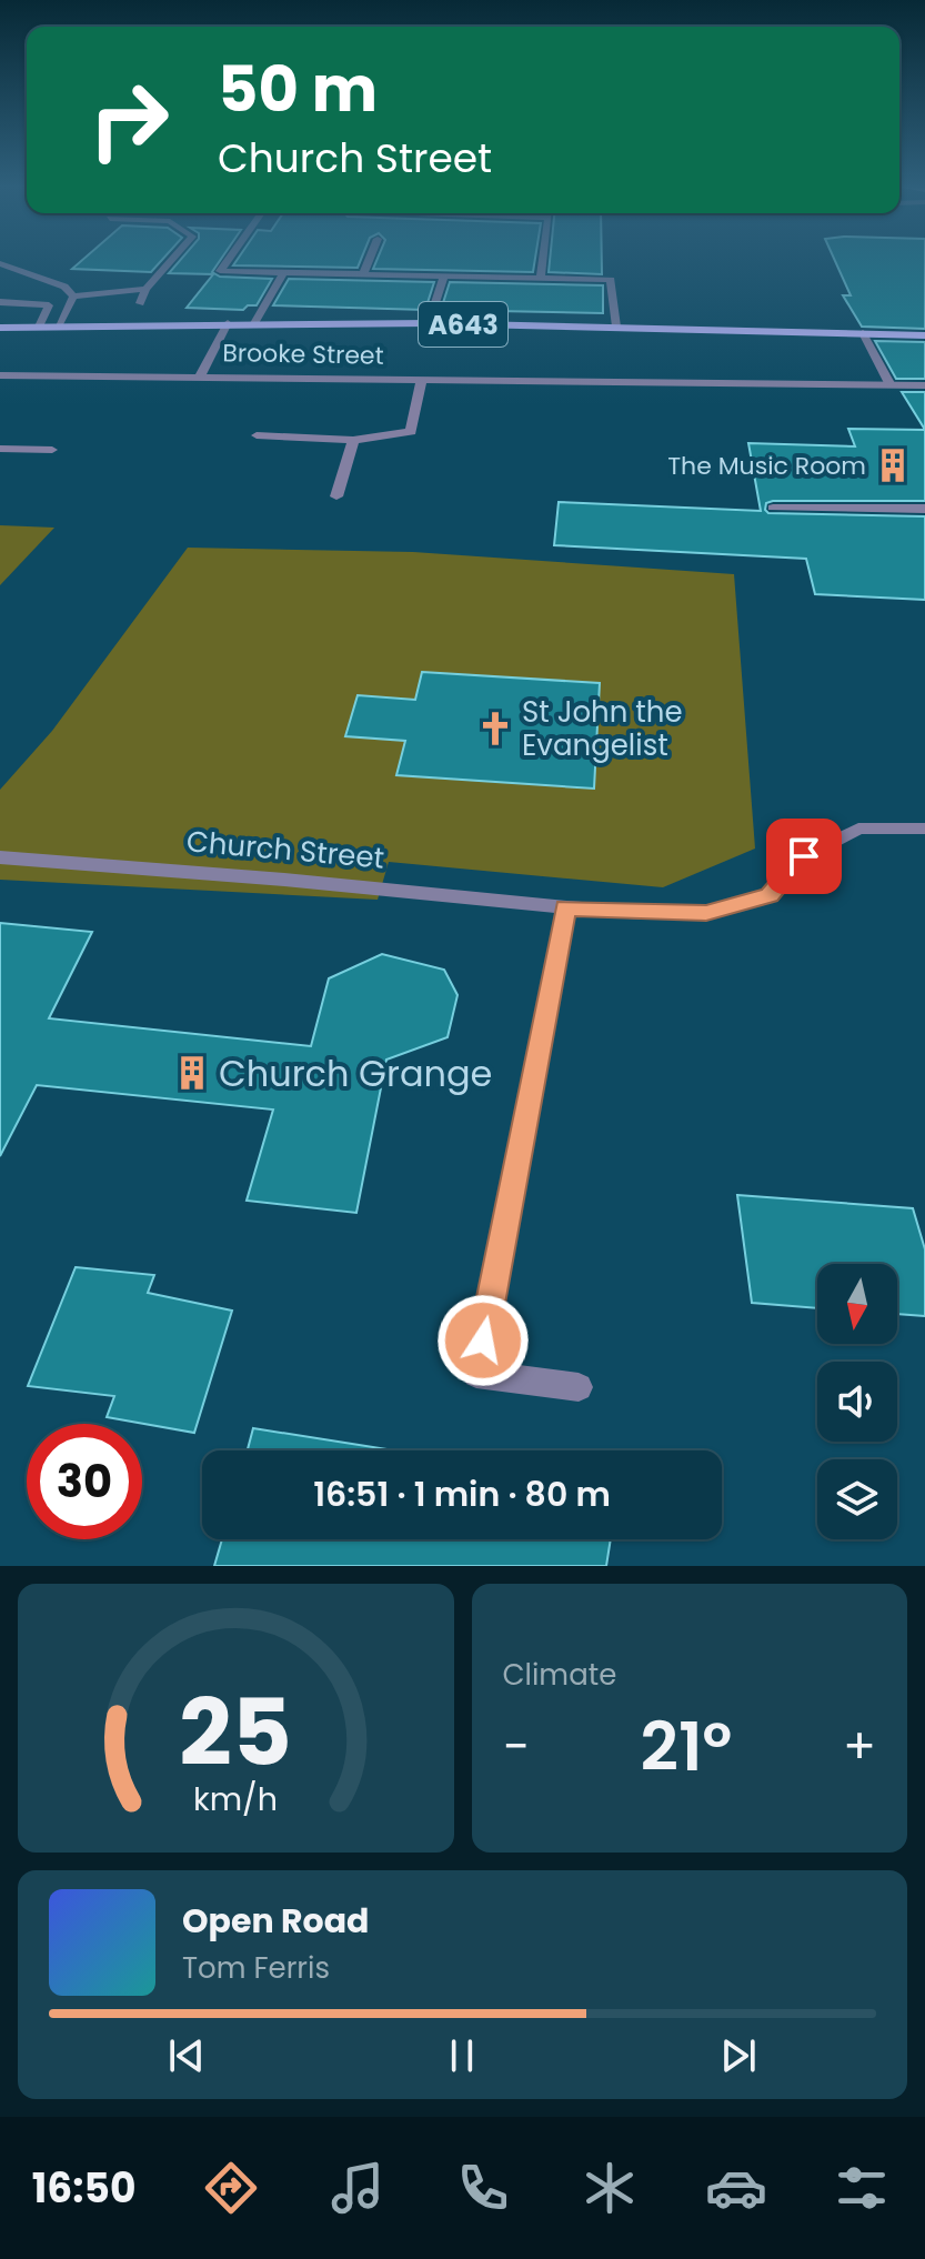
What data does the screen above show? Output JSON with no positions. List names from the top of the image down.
{
  "streets": {
    "main road": ["A643"],
    "street": ["Brooke Street", "Church Street"]
  },
  "places": {
    "building": ["The Music Room", "Church Grange"],
    "church": ["St John the Evangelist"]
  },
  "north": "bottom",
  "page": {
    "turn": ["50 m", "Church Street"],
    "limit": "30",
    "trip": "16:51 · 1 min · 80 m",
    "tile": "Climate",
    "heat": ["−", "21°", "+"],
    "song": ["Open Road", "Tom Ferris"],
    "tabs": "16:50",
    "gauge": ["25", "km/h"]
  }
}
